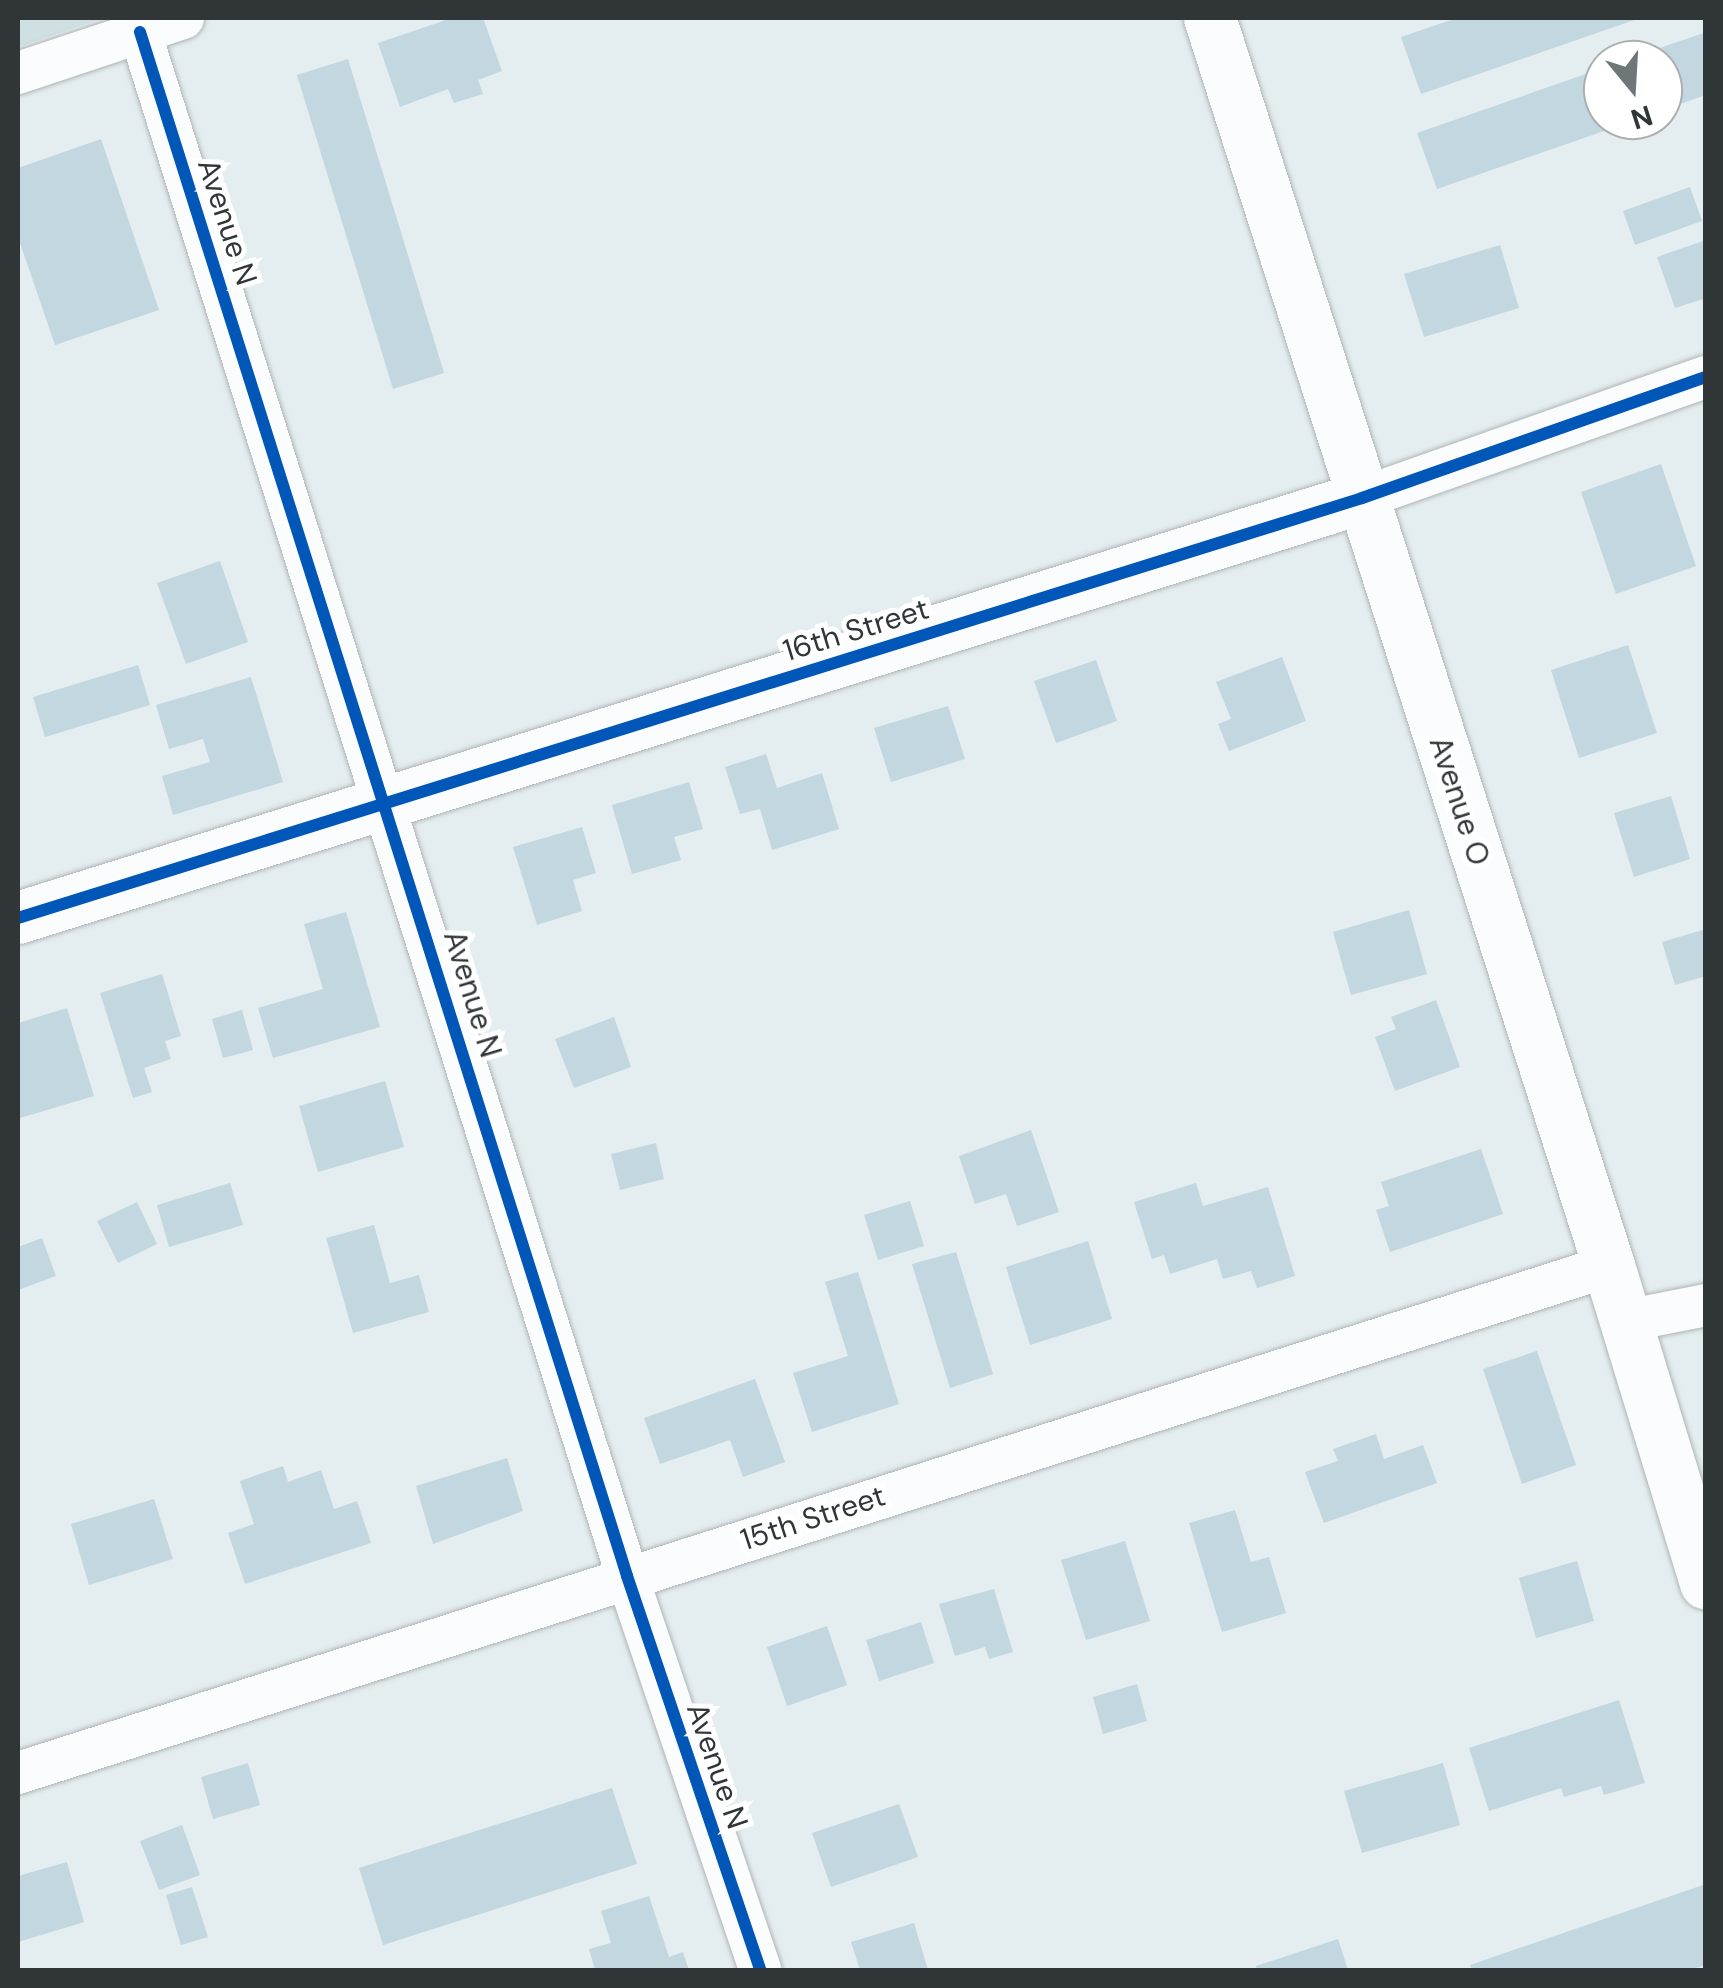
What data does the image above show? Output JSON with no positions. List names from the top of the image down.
{
  "streets": {
    "street": [
      "Avenue N",
      "16th Street",
      "Avenue O",
      "15th Street"
    ]
  },
  "crossings": [
    ["Avenue N", "16th Street"],
    ["Avenue N", "15th Street"],
    ["16th Street", "Avenue O"],
    ["Avenue O", "15th Street"]
  ],
  "north": "bottom"
}
